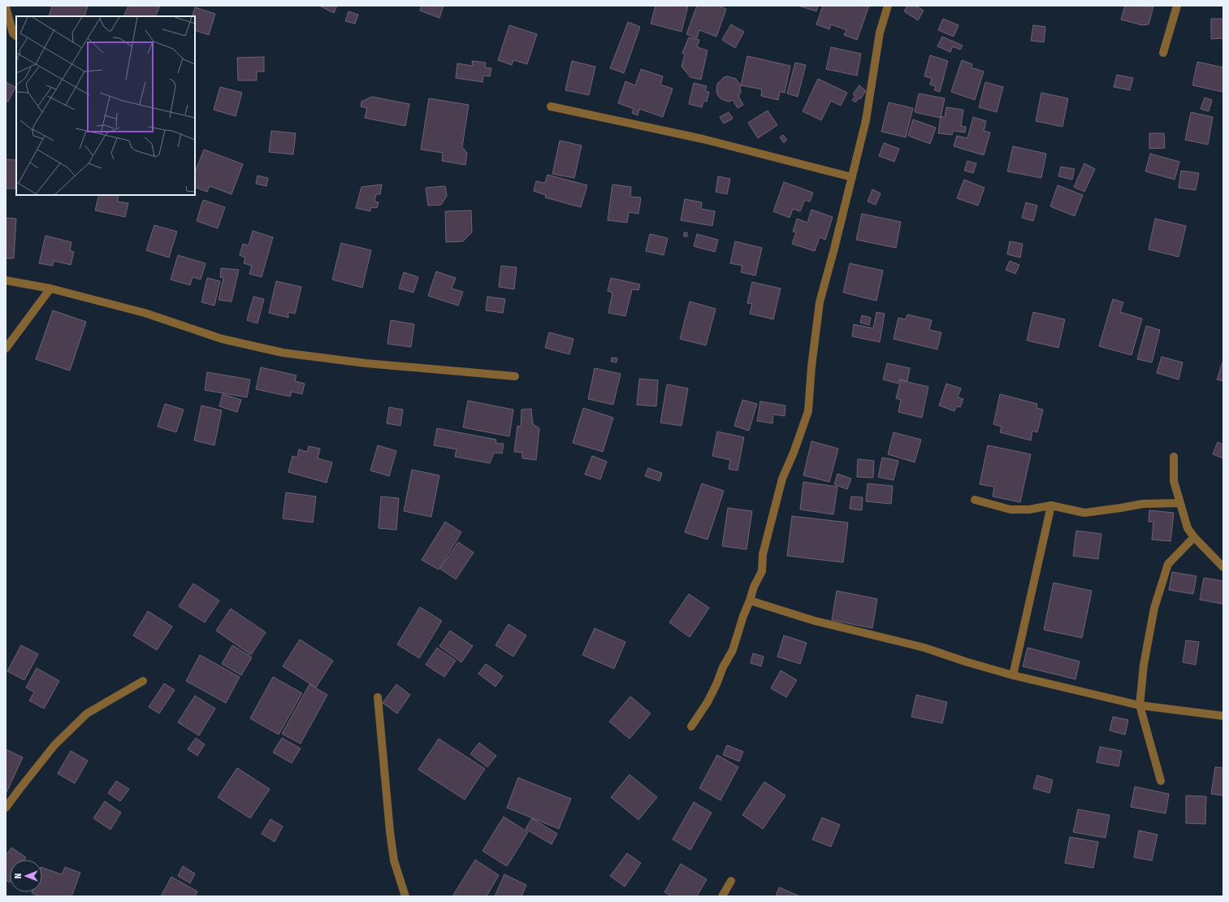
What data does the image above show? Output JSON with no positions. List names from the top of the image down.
{
  "north": "left"
}
